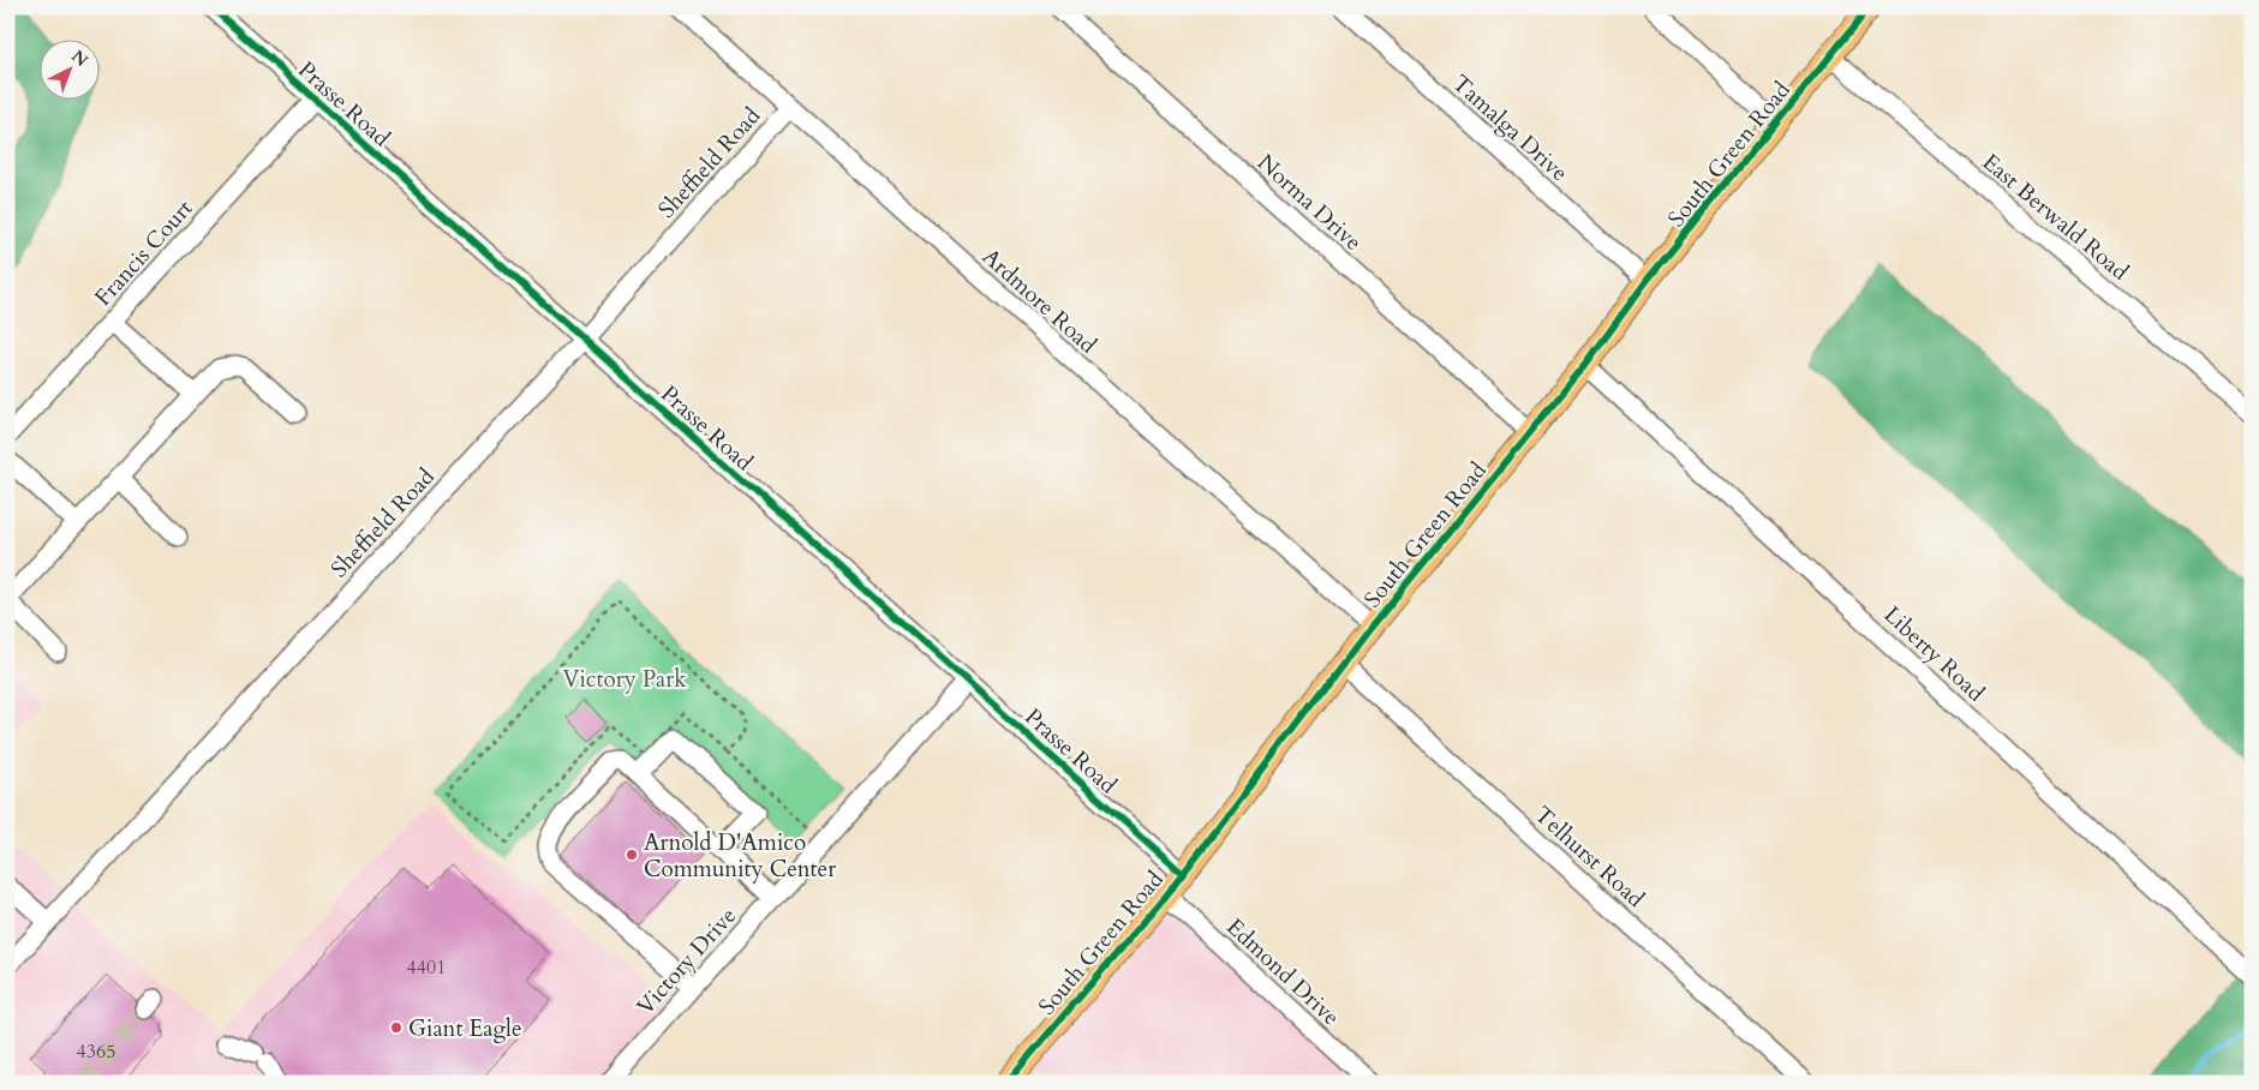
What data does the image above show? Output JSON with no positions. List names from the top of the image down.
{
  "streets": {
    "main road": ["South Green Road"],
    "street": [
      "Prasse Road",
      "Tamalga Drive",
      "Sheffield Road",
      "Norma Drive",
      "East Berwald Road",
      "Francis Court",
      "Ardmore Road",
      "Liberty Road",
      "Telhurst Road",
      "Victory Drive",
      "Edmond Drive"
    ]
  },
  "crossings": [
    ["Prasse Road", "South Green Road"],
    ["Prasse Road", "Sheffield Road"],
    ["Prasse Road", "Francis Court"],
    ["Prasse Road", "Victory Drive"],
    ["Tamalga Drive", "South Green Road"],
    ["South Green Road", "Norma Drive"],
    ["South Green Road", "East Berwald Road"],
    ["South Green Road", "Ardmore Road"],
    ["South Green Road", "Liberty Road"],
    ["South Green Road", "Telhurst Road"],
    ["South Green Road", "Edmond Drive"],
    ["Sheffield Road", "Ardmore Road"]
  ],
  "parks": ["Victory Park"],
  "places": ["Arnold D'Amico Community Center", "Giant Eagle"],
  "house_numbers": ["4401", "4365"],
  "north": "top right"
}
